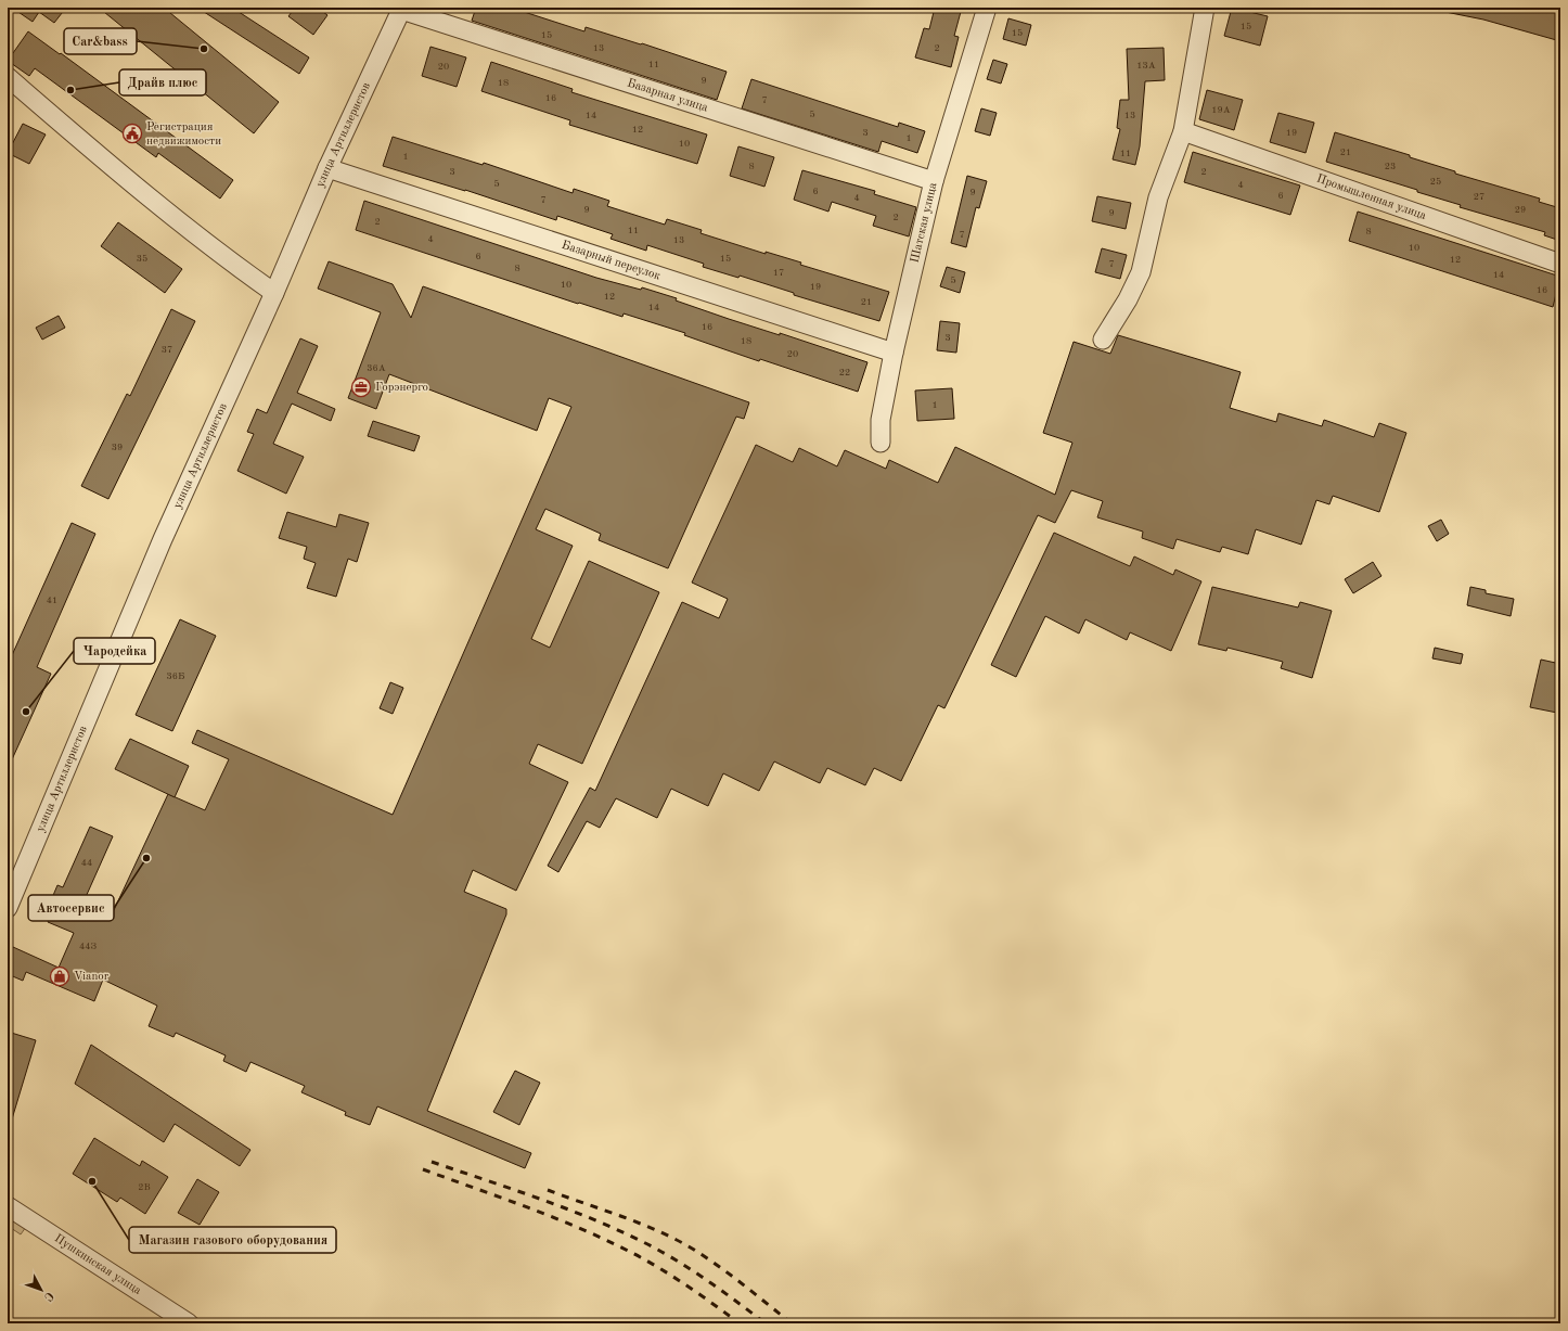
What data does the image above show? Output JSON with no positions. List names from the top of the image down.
{
  "streets": {
    "street": [
      "Базарная улица",
      "улица Артиллеристов",
      "Промышленная улица",
      "Шатская улица",
      "Базарный переулок",
      "Пушкинская улица"
    ]
  },
  "crossings": [
    ["Базарная улица", "улица Артиллеристов"],
    ["Базарная улица", "Шатская улица"],
    ["улица Артиллеристов", "Базарный переулок"],
    ["Шатская улица", "Базарный переулок"]
  ],
  "places": {
    "other": [
      "Car&bass",
      "Драйв плюс",
      "Чародейка",
      "Автосервис",
      "Магазин газового оборудования"
    ],
    "public building": ["Регистрация недвижимости"],
    "office": ["Горэнерго"],
    "shop": ["Vianor"]
  },
  "house_numbers": [
    "15",
    "15",
    "15",
    "13",
    "2",
    "11",
    "13А",
    "20",
    "9",
    "18",
    "16",
    "7",
    "19А",
    "5",
    "14",
    "13",
    "12",
    "3",
    "19",
    "1",
    "10",
    "21",
    "11",
    "1",
    "8",
    "23",
    "3",
    "2",
    "25",
    "5",
    "4",
    "6",
    "9",
    "6",
    "27",
    "4",
    "7",
    "9",
    "29",
    "9",
    "2",
    "2",
    "11",
    "8",
    "7",
    "4",
    "13",
    "10",
    "6",
    "35",
    "15",
    "12",
    "7",
    "8",
    "17",
    "14",
    "5",
    "10",
    "19",
    "16",
    "12",
    "21",
    "14",
    "16",
    "3",
    "18",
    "37",
    "20",
    "36А",
    "22",
    "1",
    "39",
    "41",
    "36Б",
    "44",
    "44З",
    "2В"
  ],
  "north": "bottom right"
}
